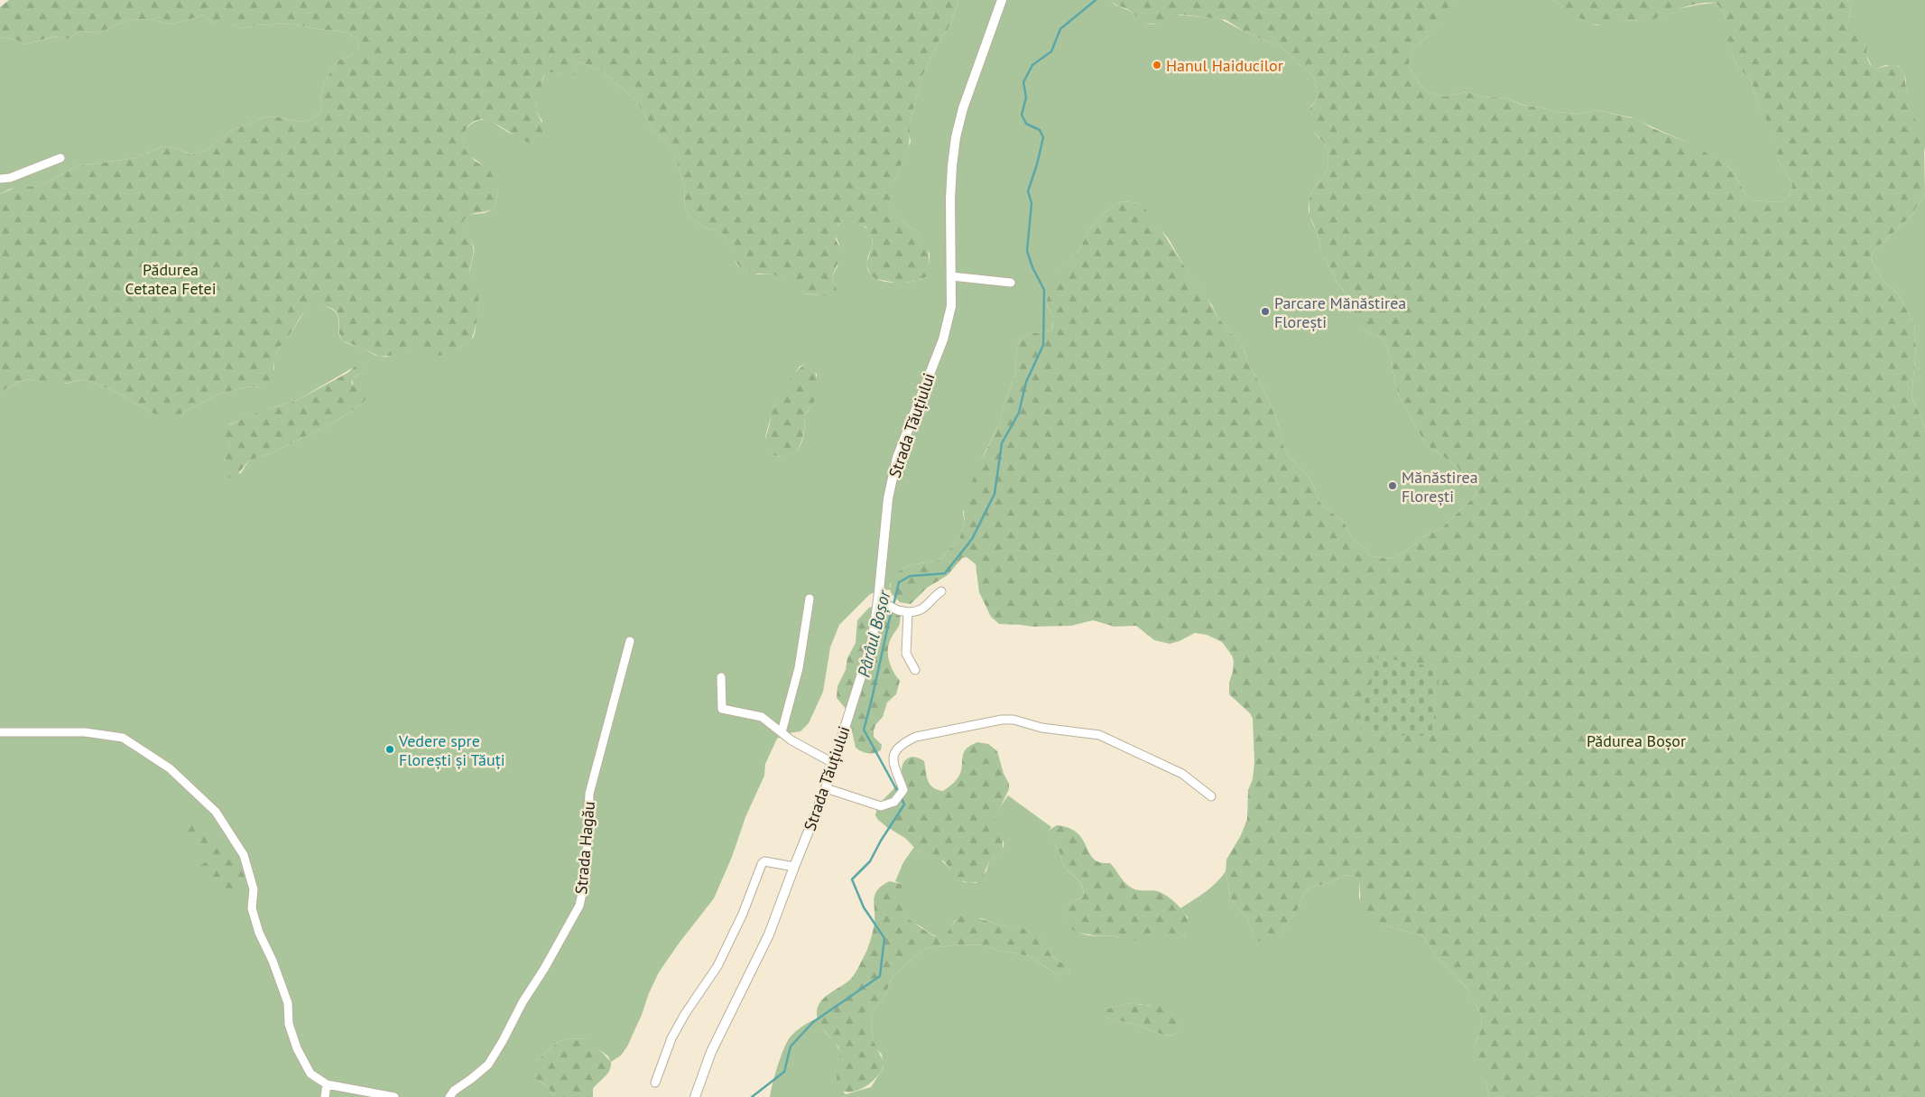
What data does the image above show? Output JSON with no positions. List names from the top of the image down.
{
  "streets": {
    "street": ["Strada Tăuțiului", "Strada Hagău"]
  },
  "water": ["Pârâul Boșor"],
  "parks": ["Pădurea Cetatea Fetei", "Pădurea Boșor"],
  "places": [
    "Hanul Haiducilor",
    "Parcare Mănăstirea Florești",
    "Mănăstirea Florești",
    "Vedere spre Florești și Tăuți"
  ]
}
